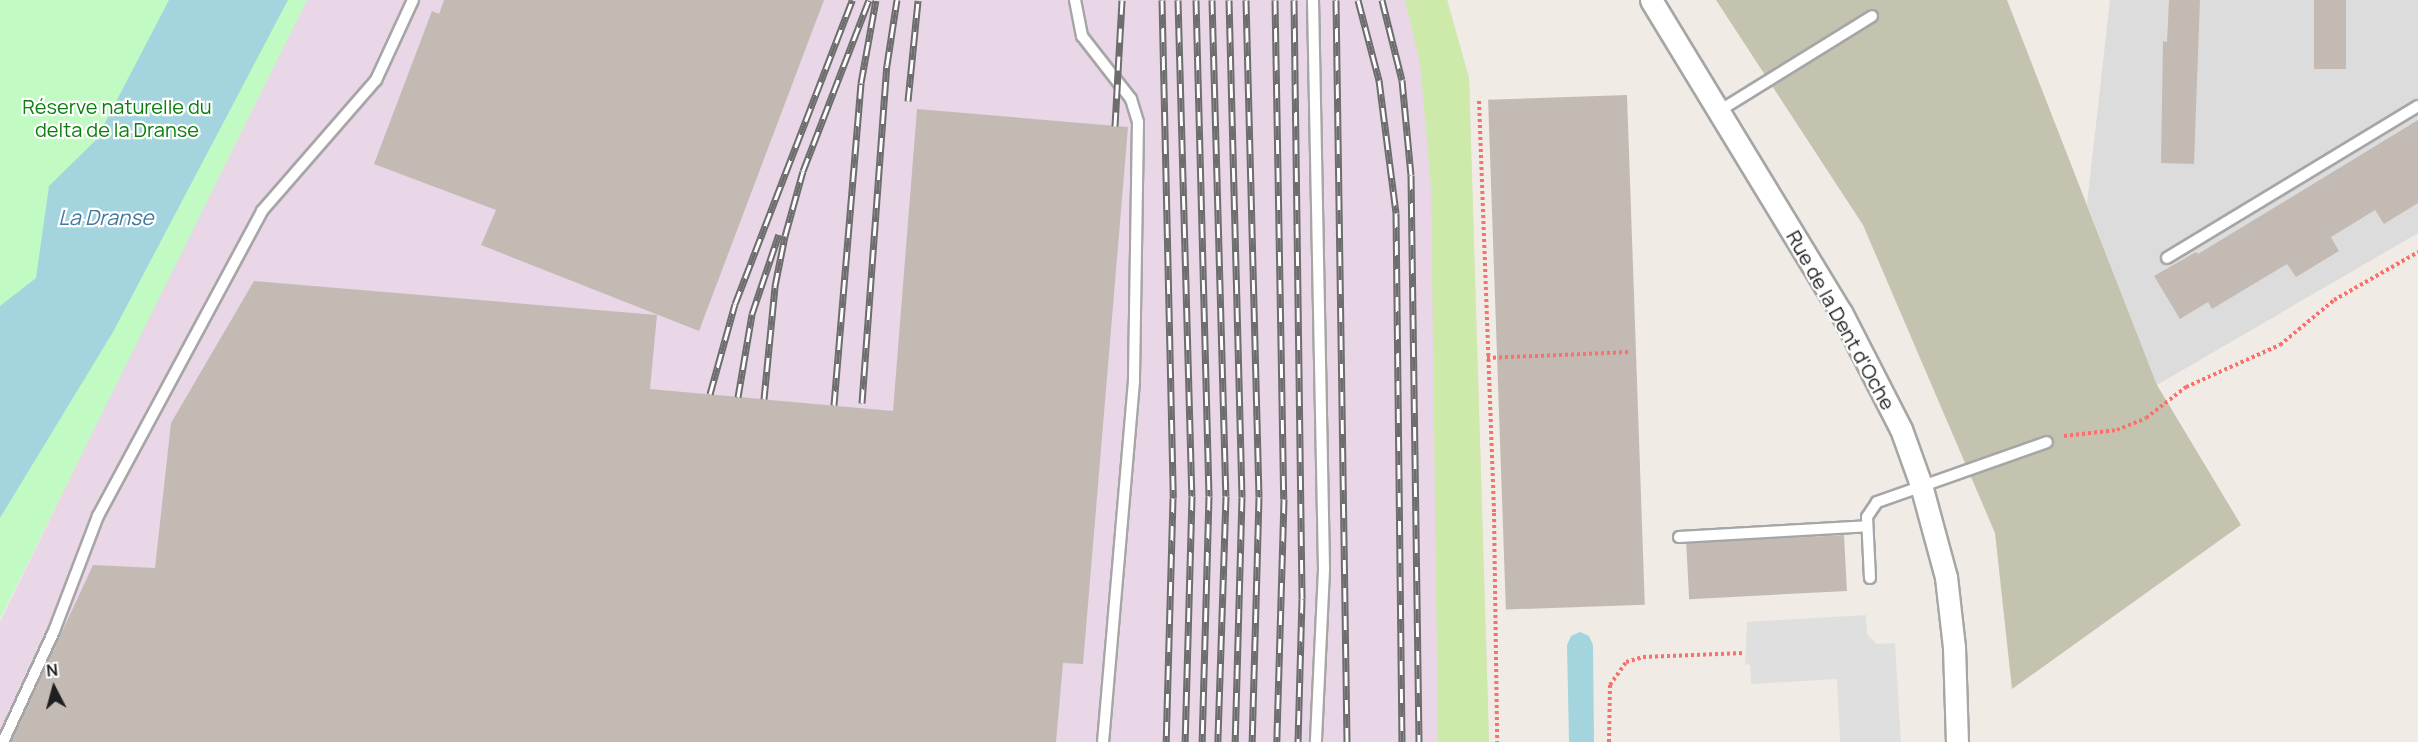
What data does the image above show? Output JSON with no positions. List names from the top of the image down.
{
  "streets": {
    "street": ["Rue de la Dent d'Oche"]
  },
  "water": ["La Dranse"],
  "parks": ["Réserve naturelle du delta de la Dranse"],
  "north": "top"
}
